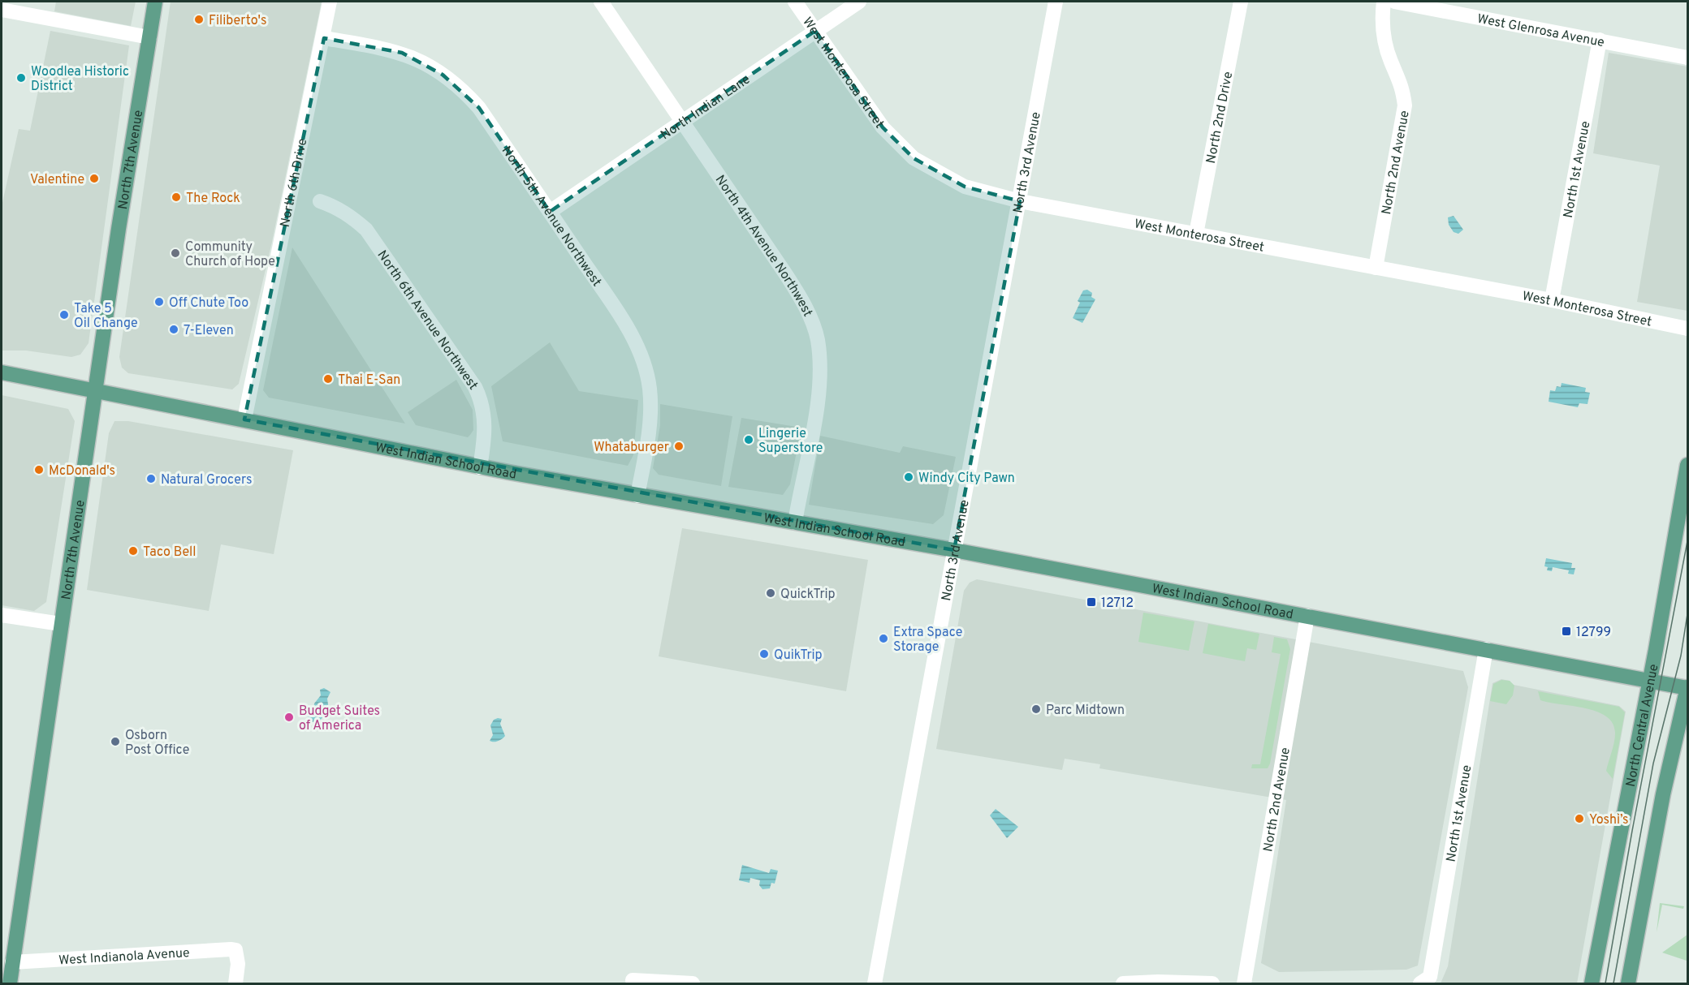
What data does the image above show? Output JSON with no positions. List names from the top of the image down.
{
  "streets": {
    "main road": ["North 7th Avenue", "West Indian School Road", "North Central Avenue"],
    "street": [
      "West Glenrosa Avenue",
      "West Monterosa Street",
      "North Indian Lane",
      "North 2nd Drive",
      "North 3rd Avenue",
      "North 2nd Avenue",
      "North 1st Avenue",
      "North 6th Drive",
      "North 5th Avenue Northwest",
      "North 4th Avenue Northwest",
      "North 6th Avenue Northwest",
      "West Indianola Avenue"
    ]
  },
  "crossings": [
    ["West Glenrosa Avenue", "North 1st Avenue"],
    ["West Monterosa Street", "North Indian Lane"],
    ["West Monterosa Street", "North 2nd Drive"],
    ["West Monterosa Street", "North 3rd Avenue"],
    ["West Monterosa Street", "North 2nd Avenue"],
    ["West Monterosa Street", "North 1st Avenue"],
    ["North Indian Lane", "North 5th Avenue Northwest"],
    ["North Indian Lane", "North 4th Avenue Northwest"],
    ["North 7th Avenue", "West Indian School Road"],
    ["North 7th Avenue", "West Indianola Avenue"],
    ["North 3rd Avenue", "West Indian School Road"],
    ["North 2nd Avenue", "West Indian School Road"],
    ["North 1st Avenue", "West Indian School Road"],
    ["North 6th Drive", "North 5th Avenue Northwest"],
    ["North 6th Drive", "West Indian School Road"],
    ["North 5th Avenue Northwest", "West Indian School Road"],
    ["North 4th Avenue Northwest", "West Indian School Road"],
    ["North 6th Avenue Northwest", "West Indian School Road"],
    ["West Indian School Road", "North Central Avenue"]
  ],
  "places": {
    "other": [
      "Filiberto's",
      "Woodlea Historic District",
      "Valentine",
      "The Rock",
      "Community Church of Hope",
      "Off Chute Too",
      "Take 5 Oil Change",
      "7-Eleven",
      "Thai E-San",
      "Lingerie Superstore",
      "Whataburger",
      "McDonald's",
      "Windy City Pawn",
      "Natural Grocers",
      "Taco Bell",
      "QuickTrip",
      "Extra Space Storage",
      "QuikTrip",
      "Parc Midtown",
      "Budget Suites of America",
      "Osborn Post Office",
      "Yoshi’s"
    ],
    "transit": ["12712", "12799"]
  }
}
